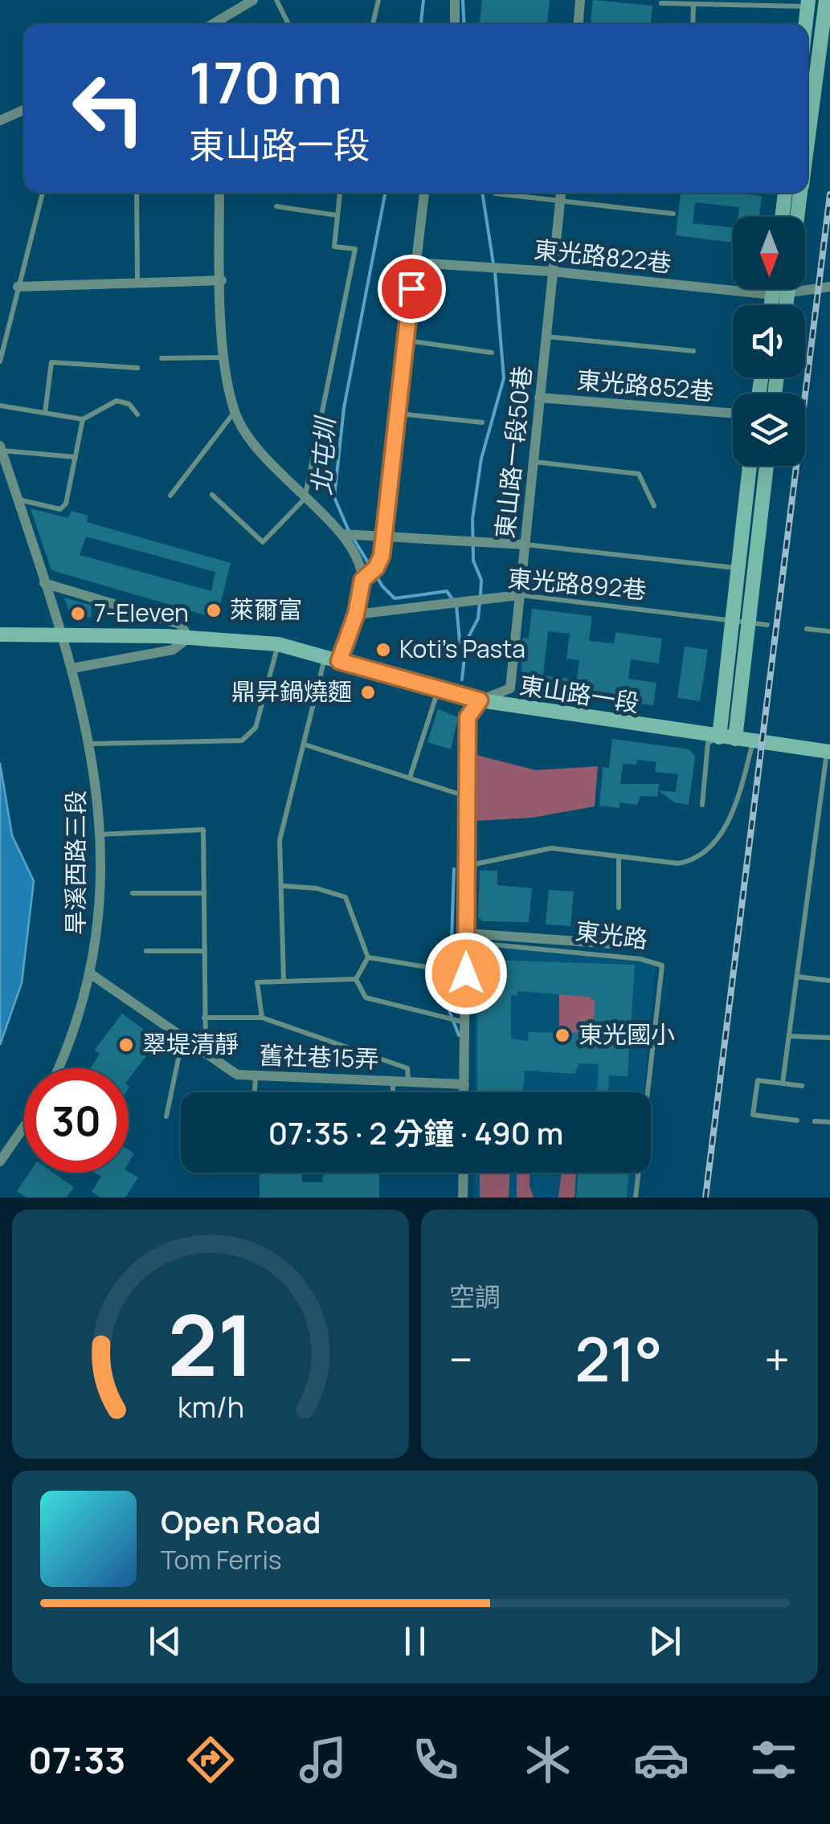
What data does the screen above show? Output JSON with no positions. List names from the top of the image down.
{
  "streets": {
    "street": [
      "東光路822巷",
      "東光路852巷",
      "東山路一段50巷",
      "東光路892巷",
      "東山路一段",
      "旱溪西路三段",
      "舊社巷15弄"
    ],
    "lane": ["東光路"]
  },
  "crossings": [
    ["東光路822巷", "東山路一段50巷"],
    ["東光路852巷", "東山路一段50巷"],
    ["東山路一段50巷", "東光路892巷"],
    ["東山路一段50巷", "東山路一段"],
    ["東山路一段", "旱溪西路三段"],
    ["旱溪西路三段", "舊社巷15弄"]
  ],
  "water": ["北屯圳"],
  "places": [
    "萊爾富",
    "7-Eleven",
    "Koti's Pasta",
    "鼎昇鍋燒麵",
    "東光國小",
    "翠堤清靜"
  ],
  "north": "bottom",
  "page": {
    "turn": ["170 m", "東山路一段"],
    "limit": "30",
    "trip": "07:35 · 2 分鐘 · 490 m",
    "tile": "空調",
    "heat": ["−", "21°", "+"],
    "song": ["Open Road", "Tom Ferris"],
    "tabs": "07:33",
    "gauge": ["21", "km/h"]
  }
}
